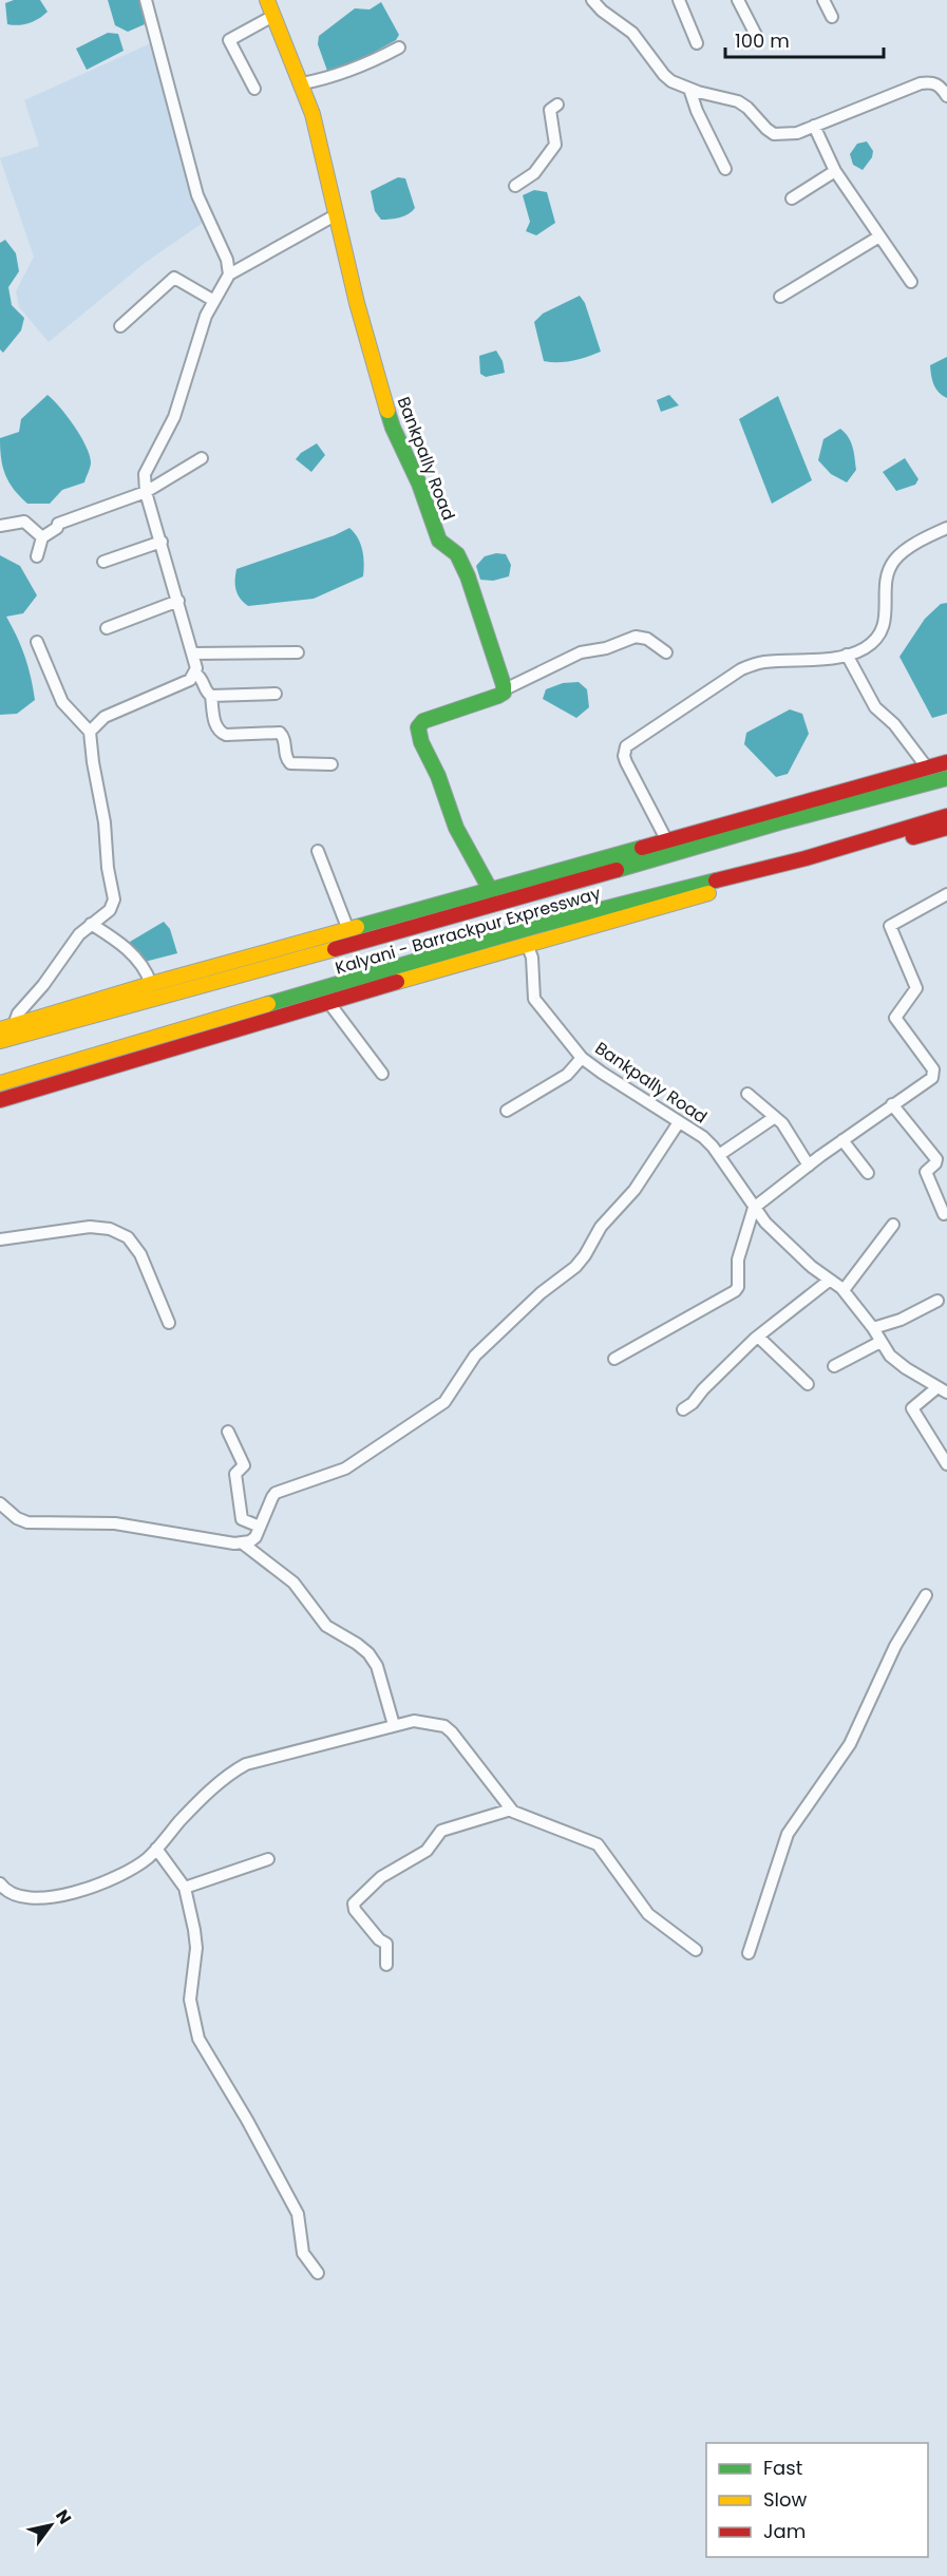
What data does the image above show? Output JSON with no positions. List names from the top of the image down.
{
  "streets": {
    "main road": ["Bankpally Road", "Kalyani - Barrackpur Expressway"]
  },
  "legend": ["Fast", "Slow", "Jam"],
  "scale_bar": "100 m",
  "north": "top right"
}
